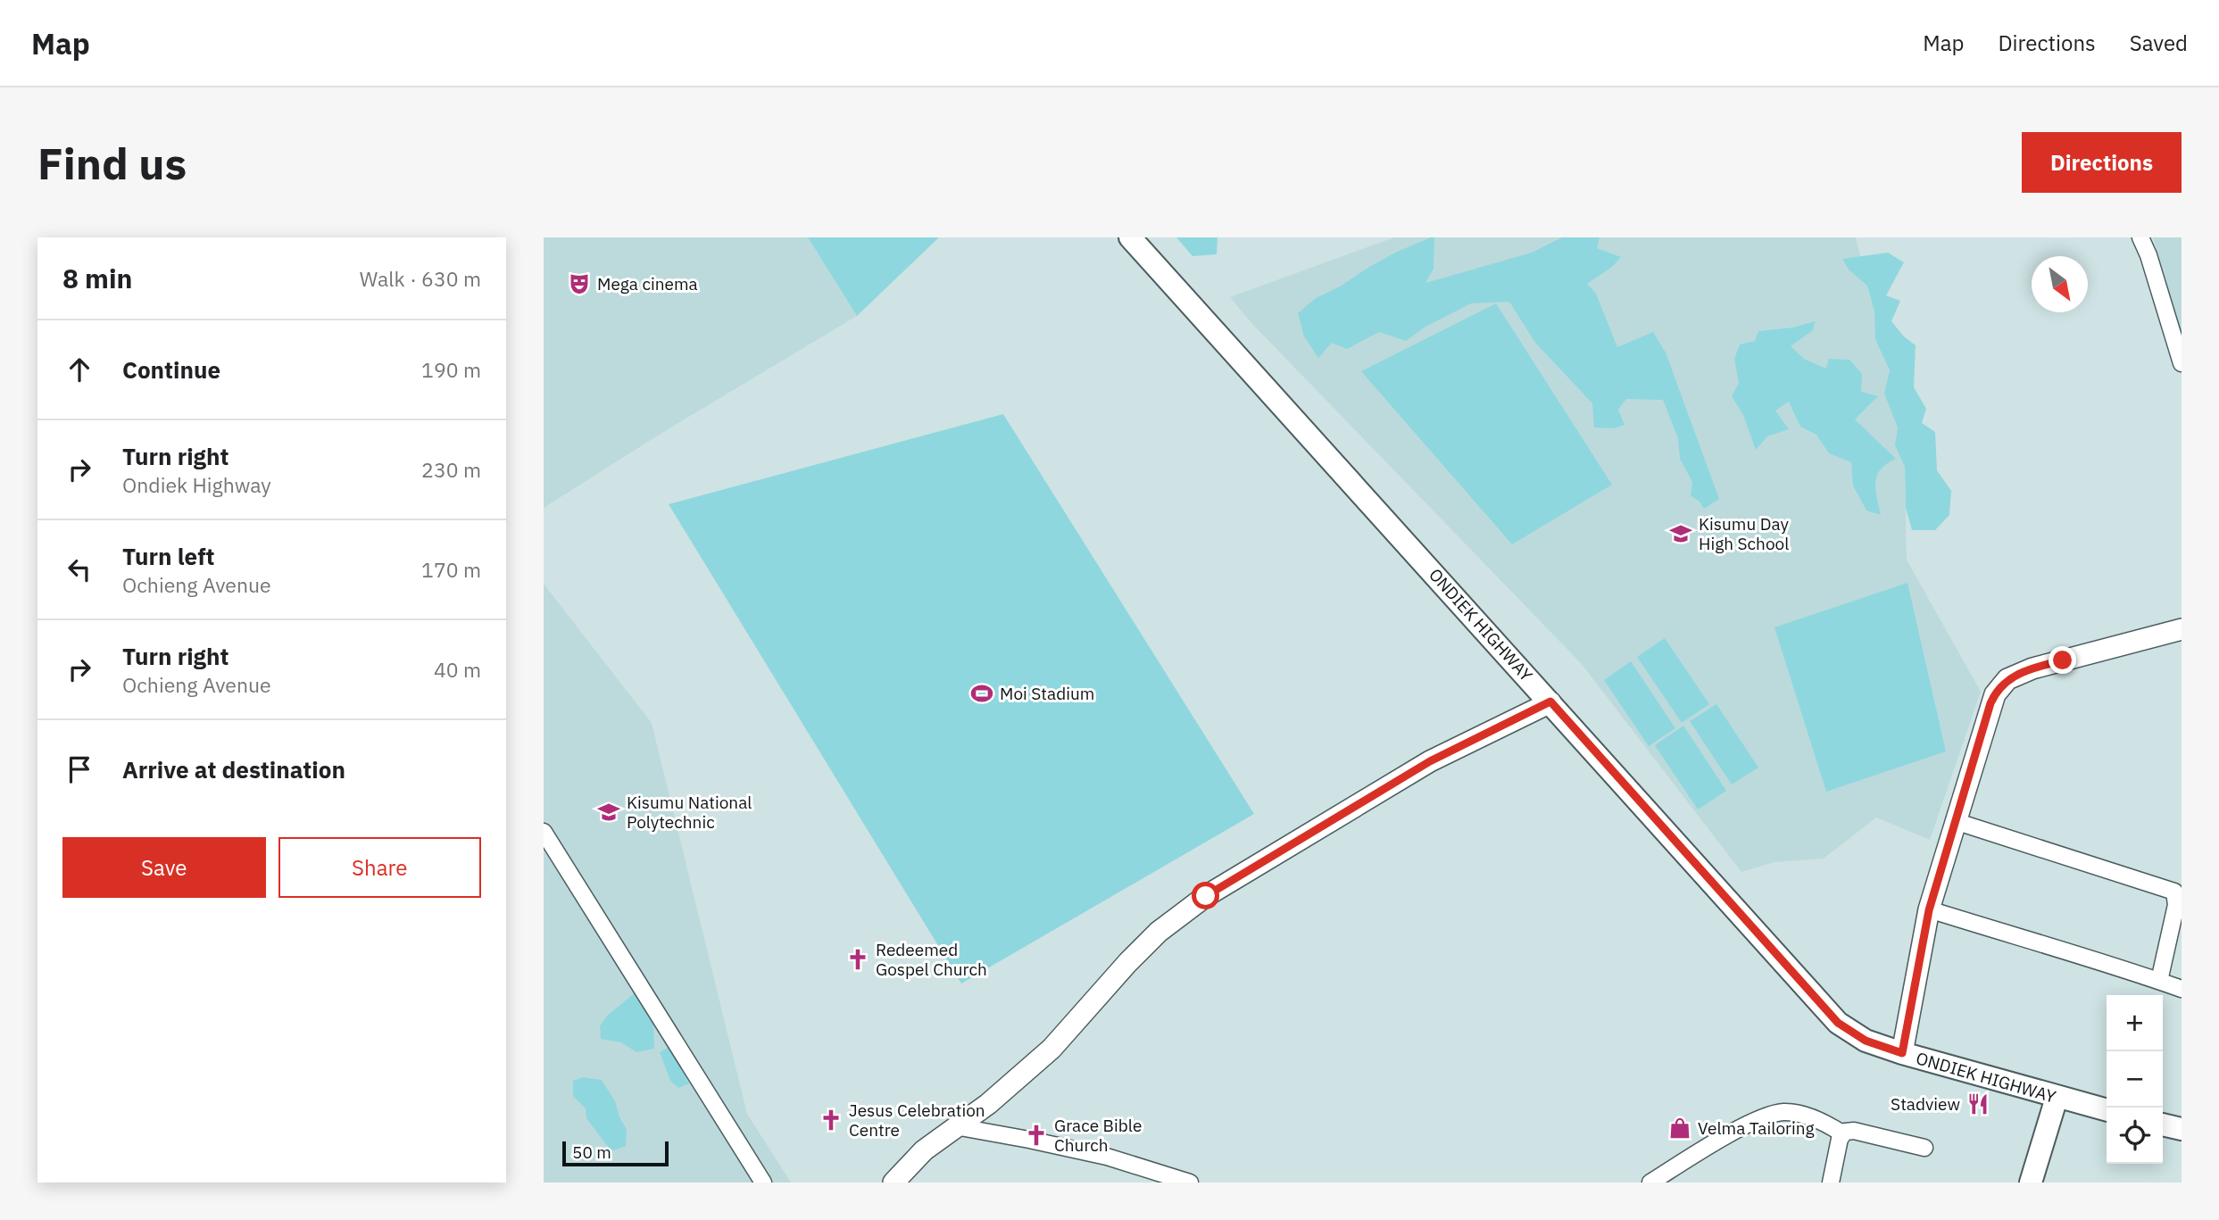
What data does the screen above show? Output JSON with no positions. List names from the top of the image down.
{
  "streets": {
    "main road": ["ONDIEK HIGHWAY"]
  },
  "places": {
    "theatre": ["Mega cinema"],
    "school or university": ["Kisumu Day High School", "Kisumu National Polytechnic"],
    "sports": ["Moi Stadium"],
    "church": ["Redeemed Gospel Church", "Jesus Celebration Centre", "Grace Bible Church"],
    "restaurant": ["Stadview"],
    "shop": ["Velma Tailoring"]
  },
  "scale_bar": "50 m",
  "north": "bottom right",
  "page": {
    "header": "Map",
    "nav": ["Map", "Directions", "Saved"],
    "buttons": [
      "Directions",
      ["Save", "Share"]
    ],
    "title": "Find us",
    "heading": ["8 min", "Walk · 630 m"],
    "list": [
      ["Continue", "190 m"],
      ["Turn right", "Ondiek Highway", "230 m"],
      ["Turn left", "Ochieng Avenue", "170 m"],
      ["Turn right", "Ochieng Avenue", "40 m"],
      "Arrive at destination"
    ],
    "map_buttons": ["+", "−"],
    "scale": "50 m"
  }
}
